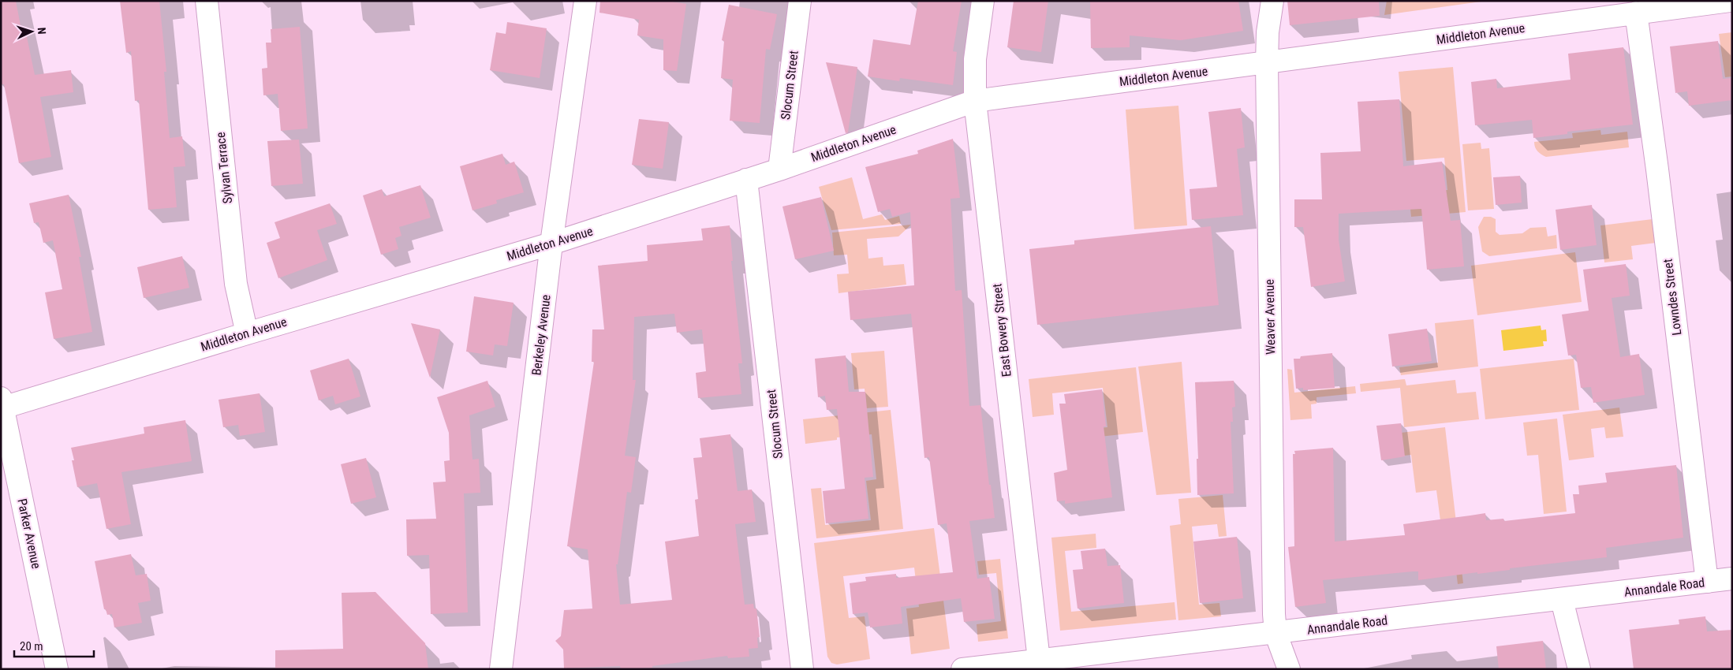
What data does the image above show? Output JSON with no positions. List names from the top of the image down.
{
  "streets": {
    "street": [
      "Middleton Avenue",
      "Slocum Street",
      "Sylvan Terrace",
      "Lowndes Street",
      "Weaver Avenue",
      "East Bowery Street",
      "Berkeley Avenue",
      "Parker Avenue",
      "Annandale Road"
    ]
  },
  "crossings": [
    ["Middleton Avenue", "Slocum Street"],
    ["Middleton Avenue", "Sylvan Terrace"],
    ["Middleton Avenue", "Lowndes Street"],
    ["Middleton Avenue", "Weaver Avenue"],
    ["Middleton Avenue", "East Bowery Street"],
    ["Middleton Avenue", "Berkeley Avenue"],
    ["Middleton Avenue", "Parker Avenue"],
    ["Lowndes Street", "Annandale Road"],
    ["Weaver Avenue", "Annandale Road"],
    ["East Bowery Street", "Annandale Road"]
  ],
  "scale_bar": "20 m",
  "north": "right"
}
